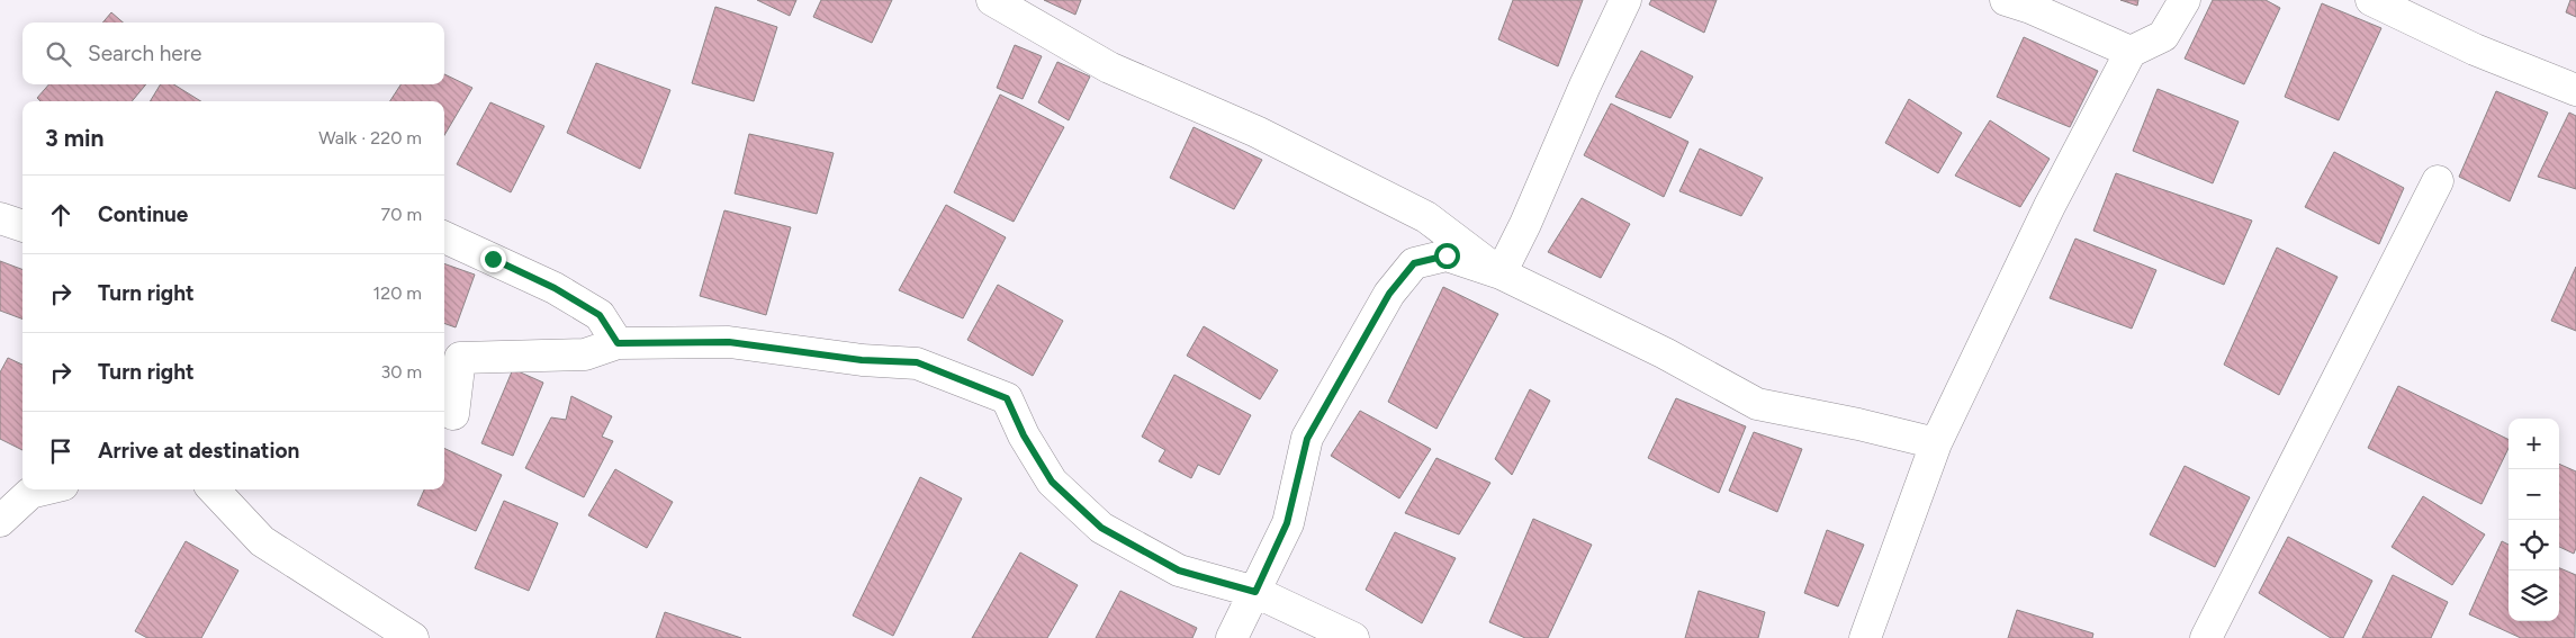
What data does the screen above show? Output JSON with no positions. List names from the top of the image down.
{
  "page": {
    "search": "Search here",
    "heading": ["3 min", "Walk · 220 m"],
    "list": [
      ["Continue", "70 m"],
      ["Turn right", "120 m"],
      ["Turn right", "30 m"],
      "Arrive at destination"
    ],
    "map_buttons": ["+", "−"]
  }
}
